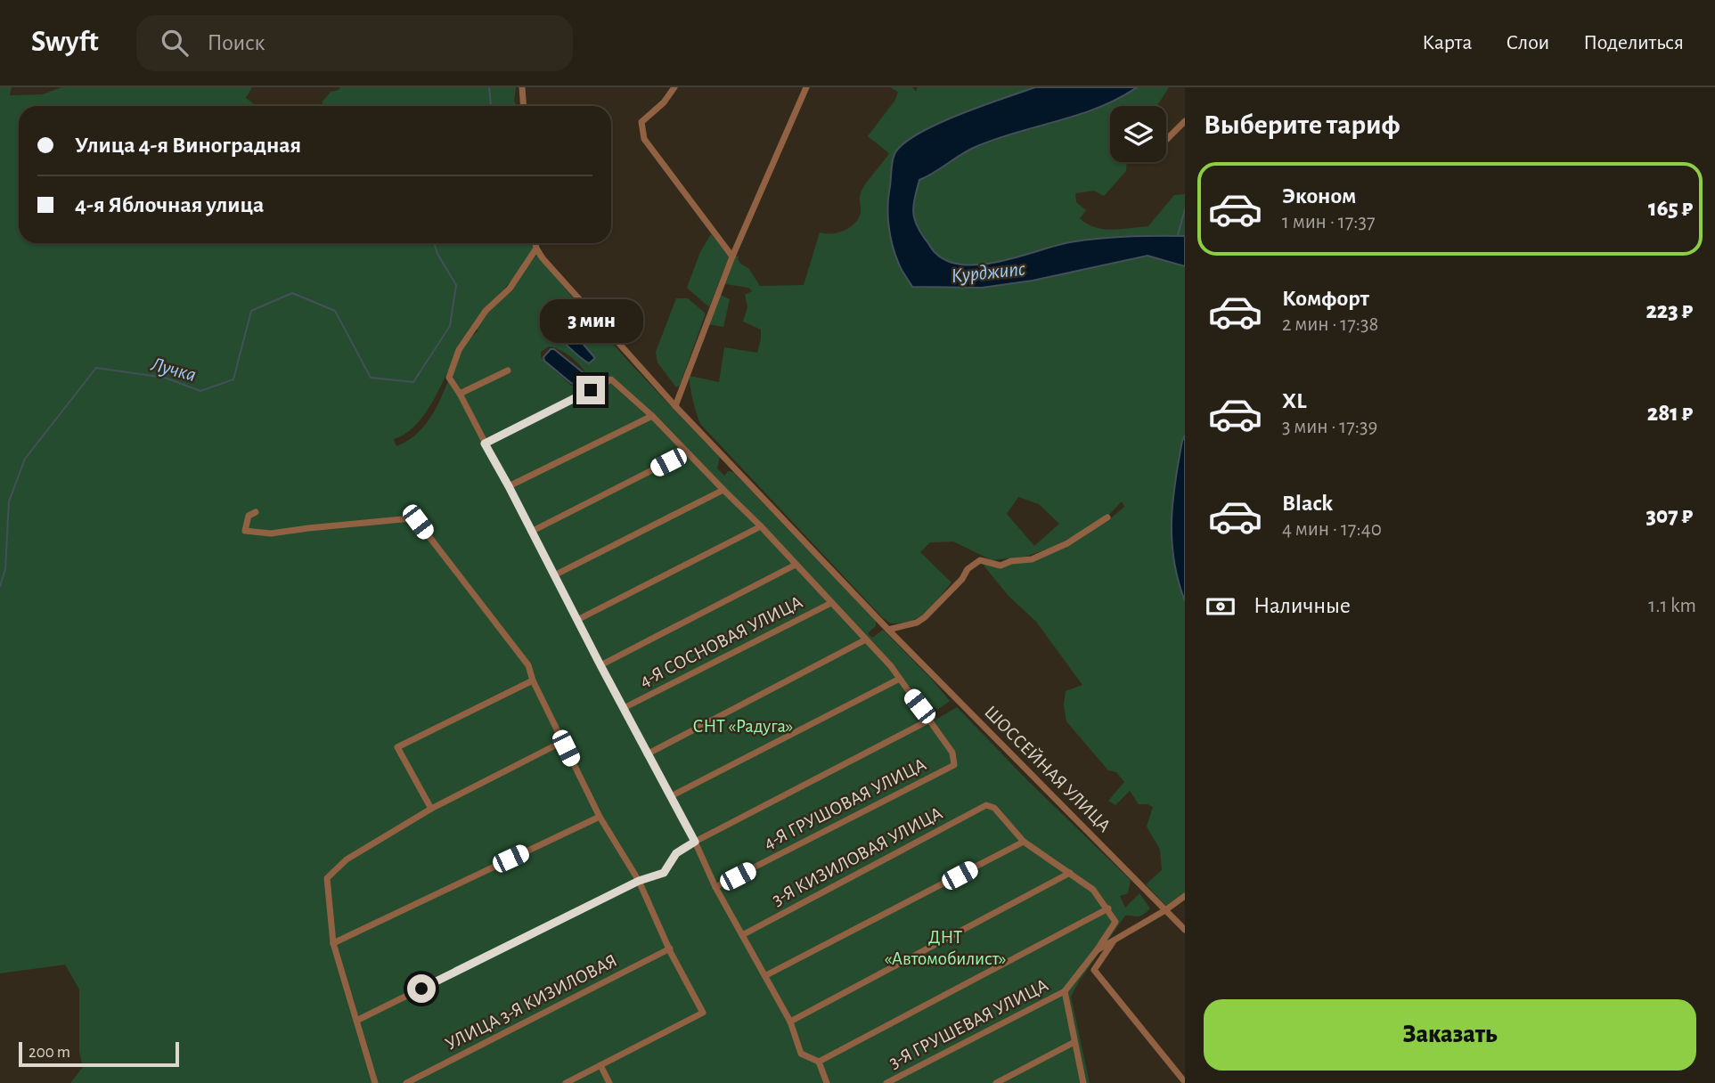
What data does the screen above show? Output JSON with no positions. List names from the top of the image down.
{
  "streets": {
    "street": [
      "4-Я СОСНОВАЯ УЛИЦА",
      "ШОССЕЙНАЯ УЛИЦА",
      "4-Я ГРУШОВАЯ УЛИЦА",
      "3-Я КИЗИЛОВАЯ УЛИЦА",
      "УЛИЦА 3-Я КИЗИЛОВАЯ",
      "3-Я ГРУШЕВАЯ УЛИЦА"
    ]
  },
  "water": ["Курджипс", "Лучка"],
  "parks": ["СНТ «Радуга»", "ДНТ «Автомобилист»"],
  "scale_bar": "200 m",
  "page": {
    "header": "Swyft",
    "search": "Поиск",
    "nav": ["Карта", "Слои", "Поделиться"],
    "heading": "Выберите тариф",
    "banner": ["Улица 4-я Виноградная", "4-я Яблочная улица"],
    "list": [
      {
        "name": "Эконом",
        "note": "1 мин · 17:37",
        "value": "165 ₽"
      },
      {
        "name": "Комфорт",
        "note": "2 мин · 17:38",
        "value": "223 ₽"
      },
      {
        "name": "XL",
        "note": "3 мин · 17:39",
        "value": "281 ₽"
      },
      {
        "name": "Black",
        "note": "4 мин · 17:40",
        "value": "307 ₽"
      }
    ],
    "bubble": "3 мин",
    "pay": ["Наличные", "1.1 km"],
    "buttons": "Заказать",
    "scale": "200 m"
  }
}
